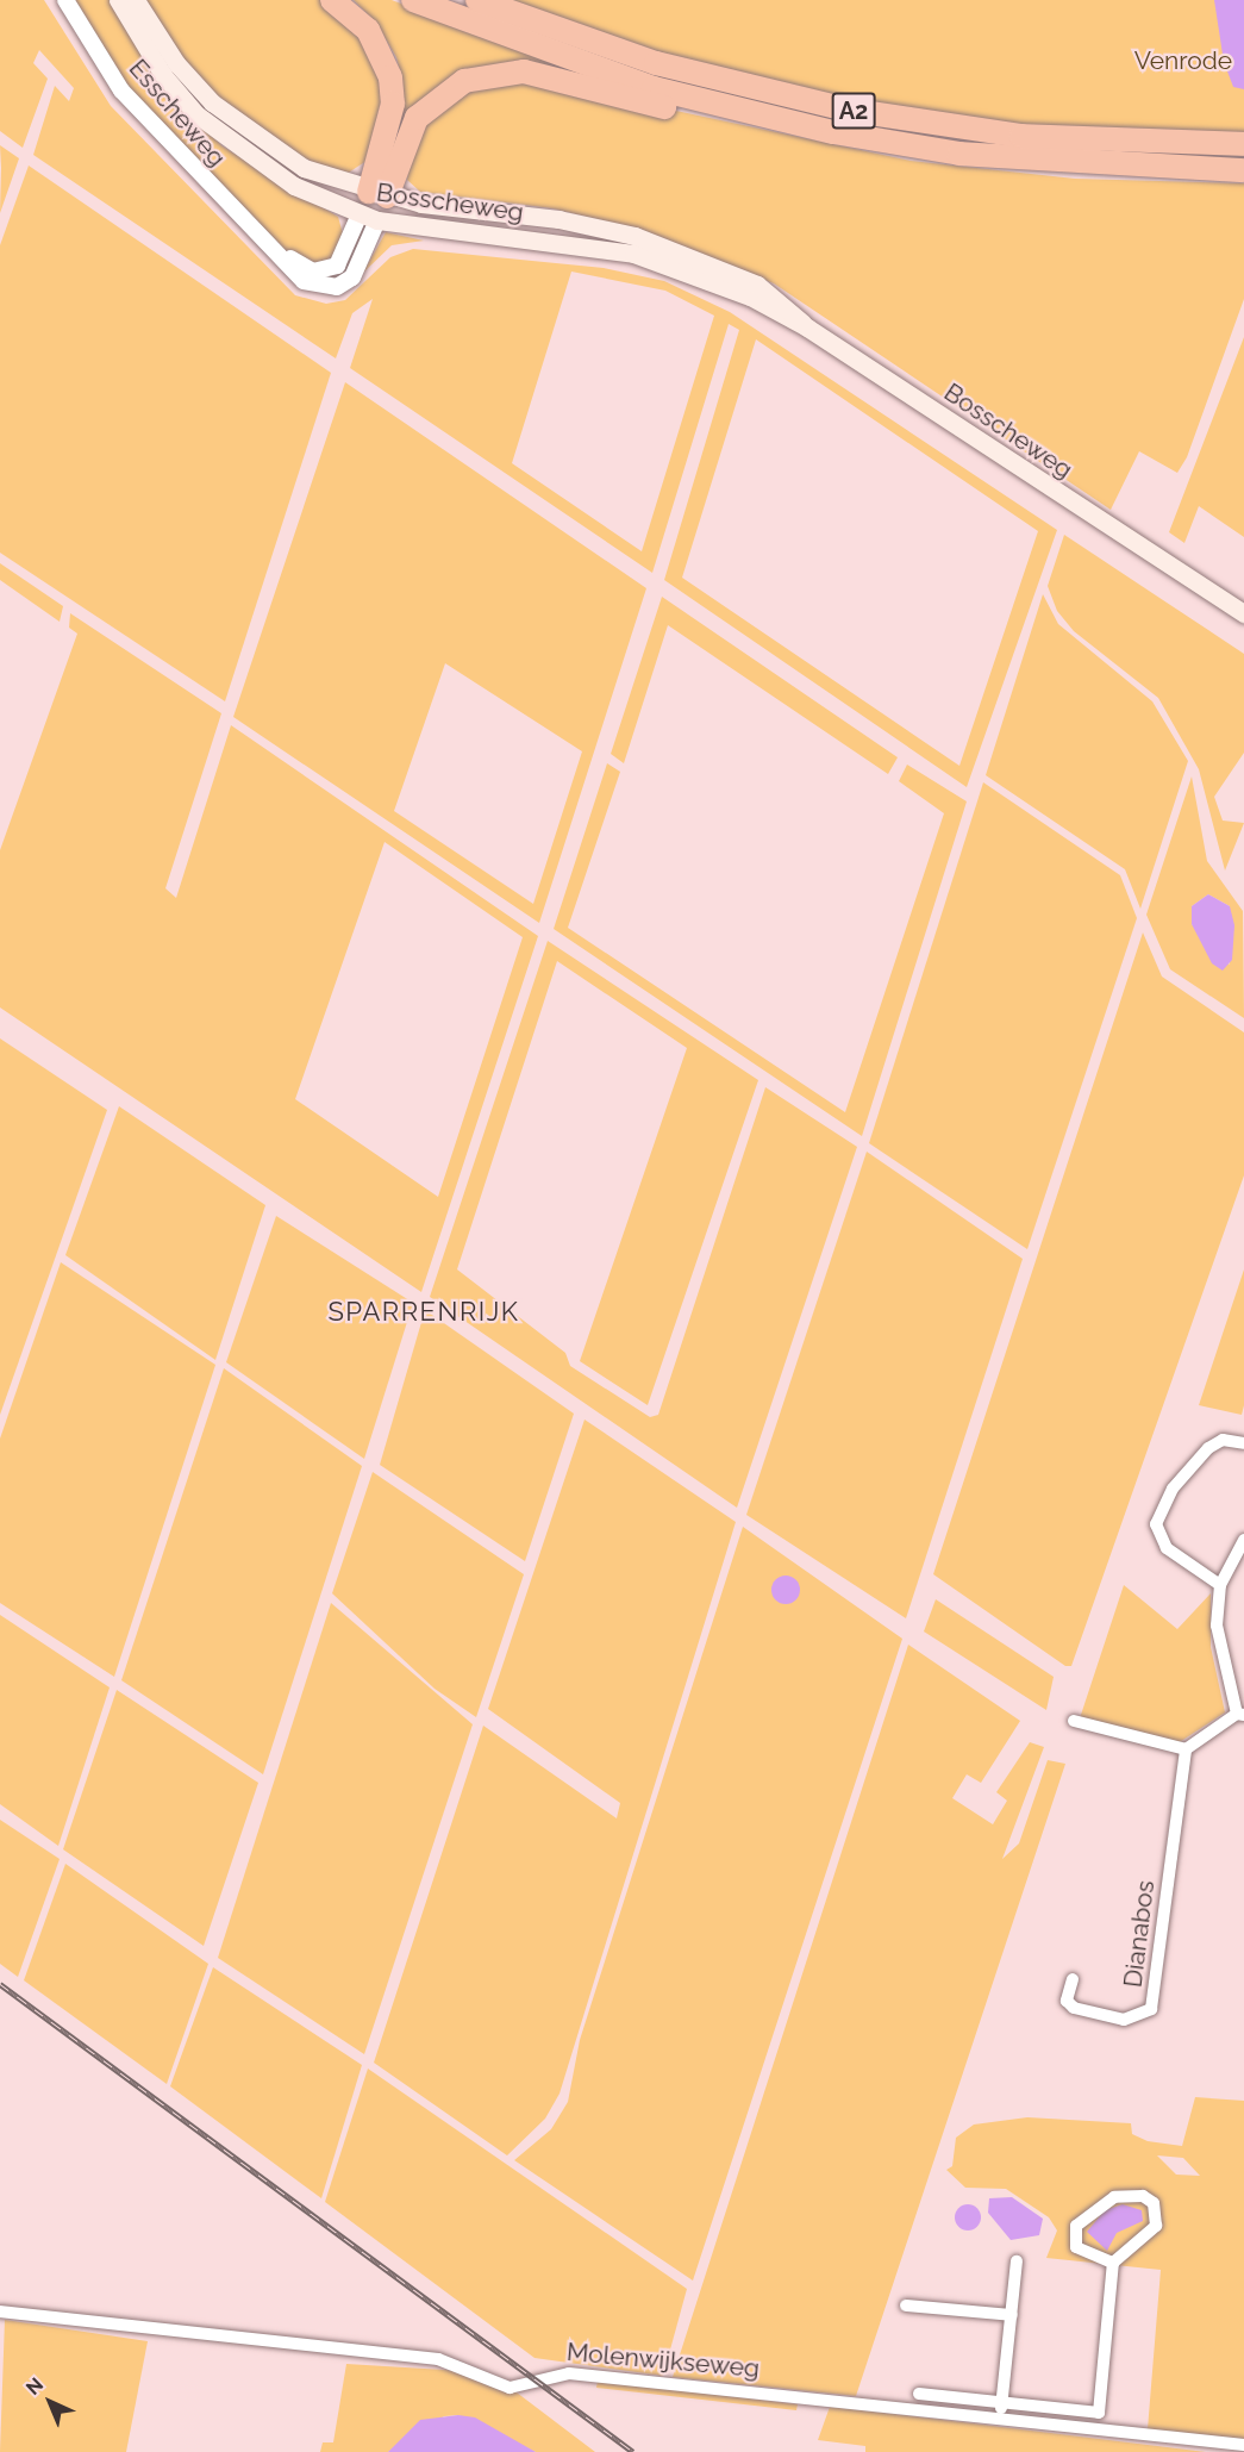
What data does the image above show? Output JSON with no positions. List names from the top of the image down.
{
  "streets": {
    "highway": ["A2"],
    "main road": ["Bosscheweg"],
    "street": ["Esscheweg", "Dianabos", "Molenwijkseweg"]
  },
  "crossings": [
    ["A2", "Bosscheweg"],
    ["Esscheweg", "Bosscheweg"]
  ],
  "districts": ["SPARRENRIJK"],
  "parks": ["Venrode"],
  "north": "top left"
}
